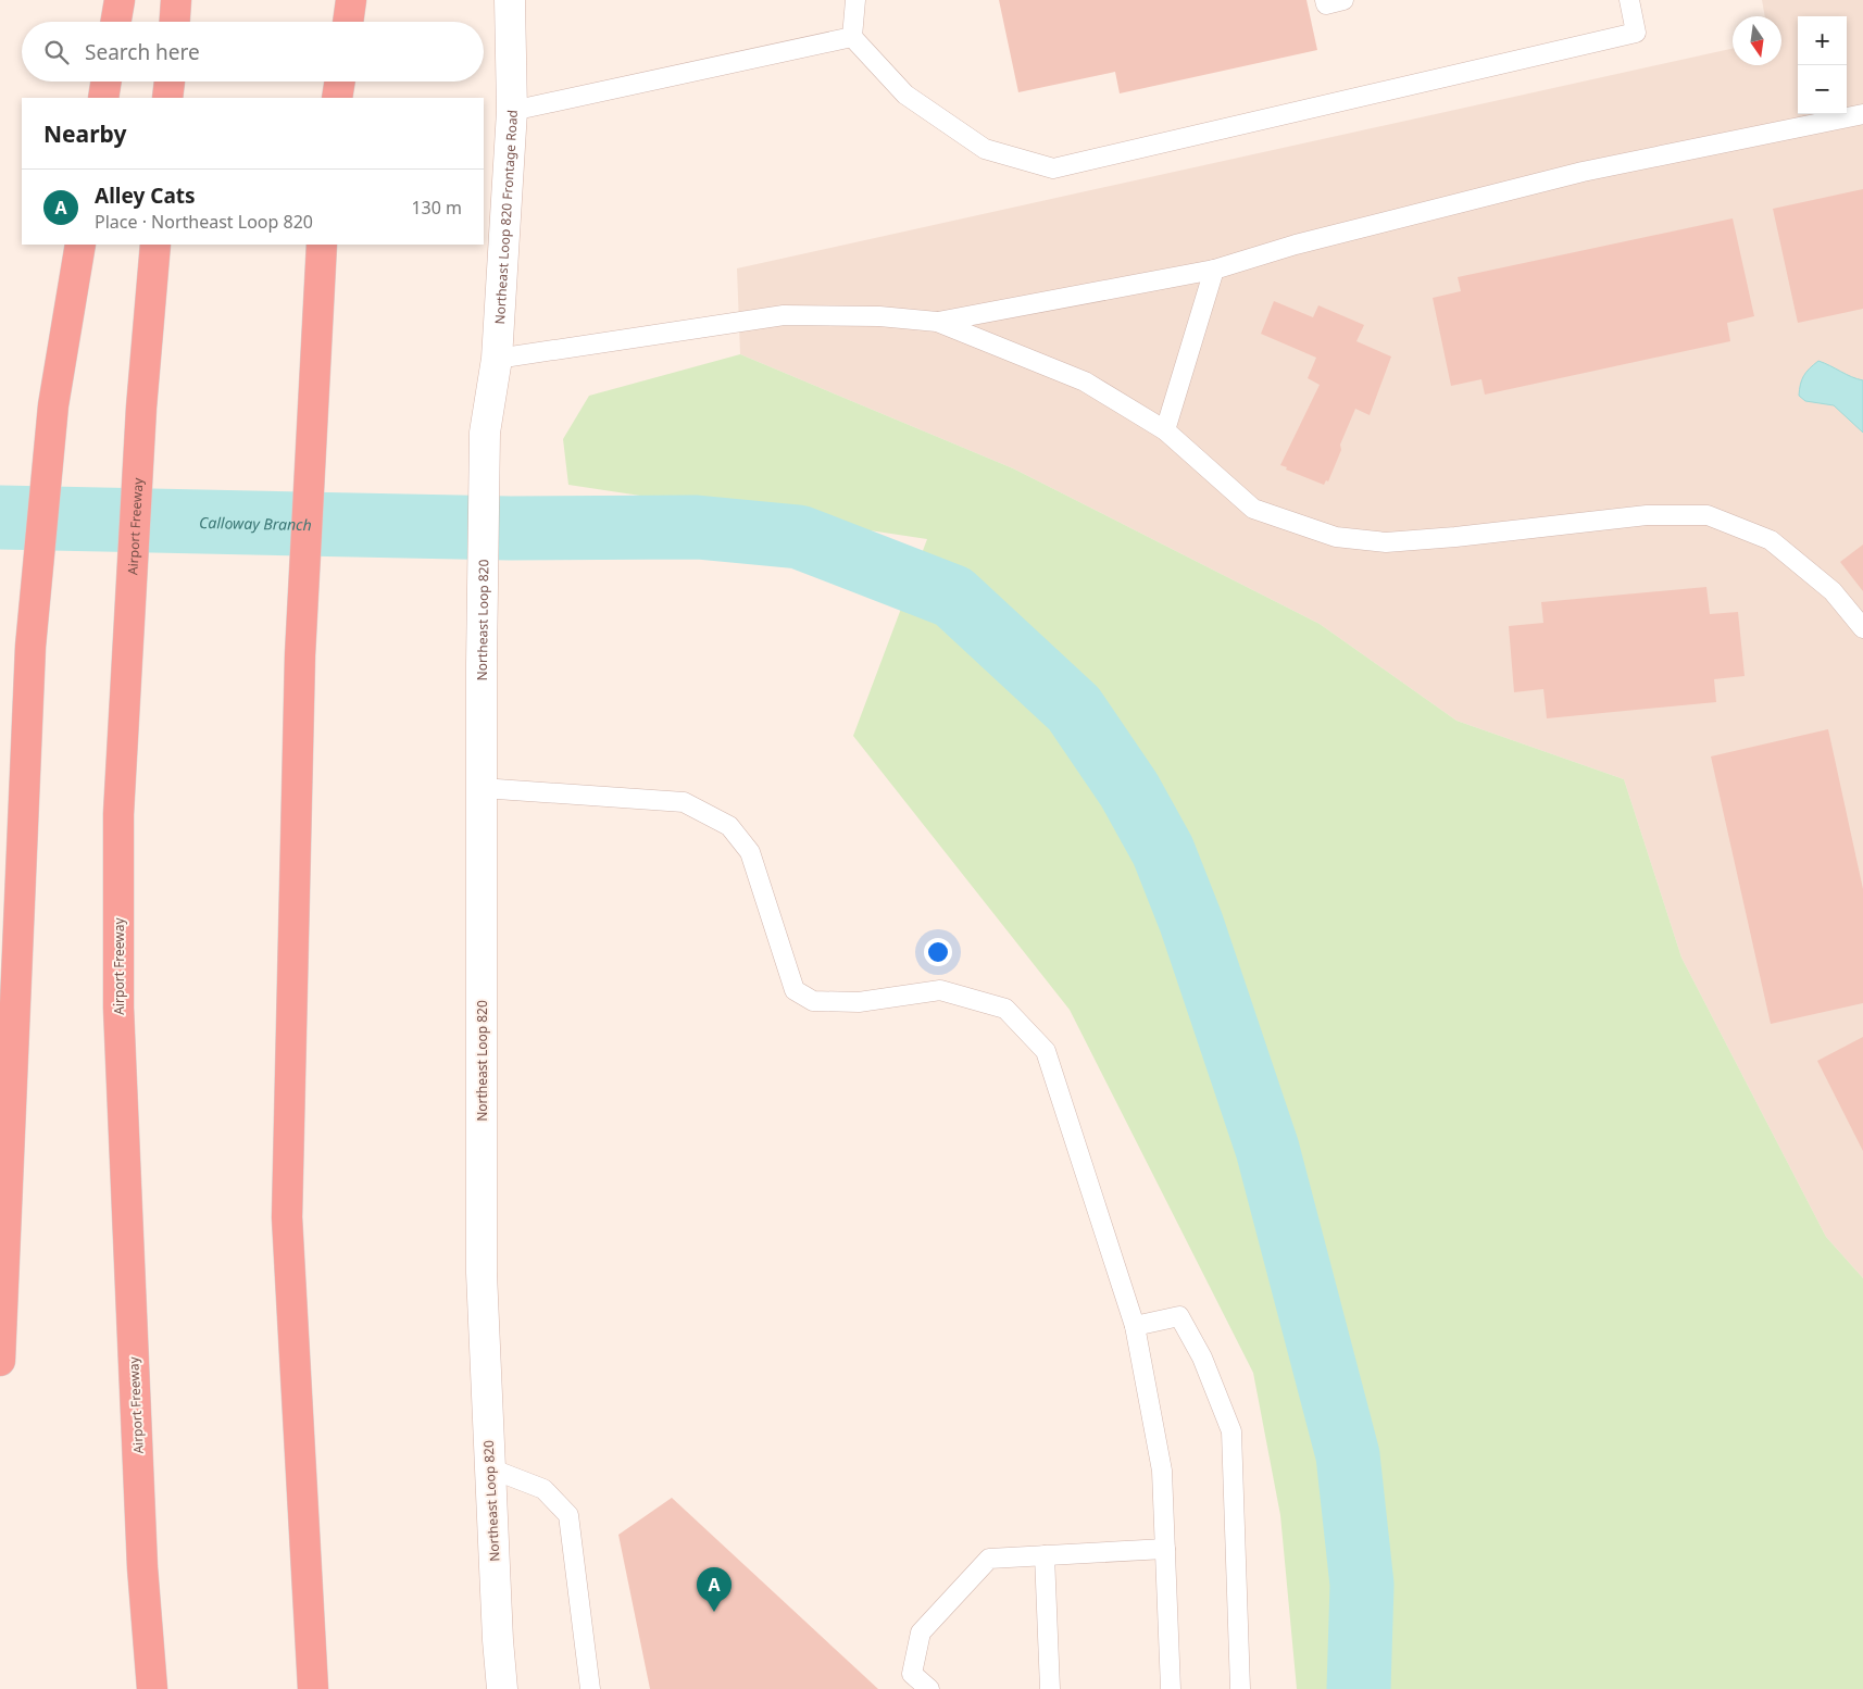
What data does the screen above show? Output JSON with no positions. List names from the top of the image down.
{
  "streets": {
    "highway": ["Airport Freeway"],
    "main road": ["Northeast Loop 820 Frontage Road", "Northeast Loop 820"]
  },
  "crossings": [
    ["Northeast Loop 820 Frontage Road", "Northeast Loop 820"]
  ],
  "water": ["Calloway Branch"],
  "north": "bottom",
  "page": {
    "map_buttons": ["+", "−"],
    "search": "Search here",
    "heading": "Nearby",
    "list": [
      {
        "mark": "A",
        "name": "Alley Cats",
        "note": "Place · Northeast Loop 820",
        "value": "130 m"
      }
    ],
    "pins": "A"
  }
}
